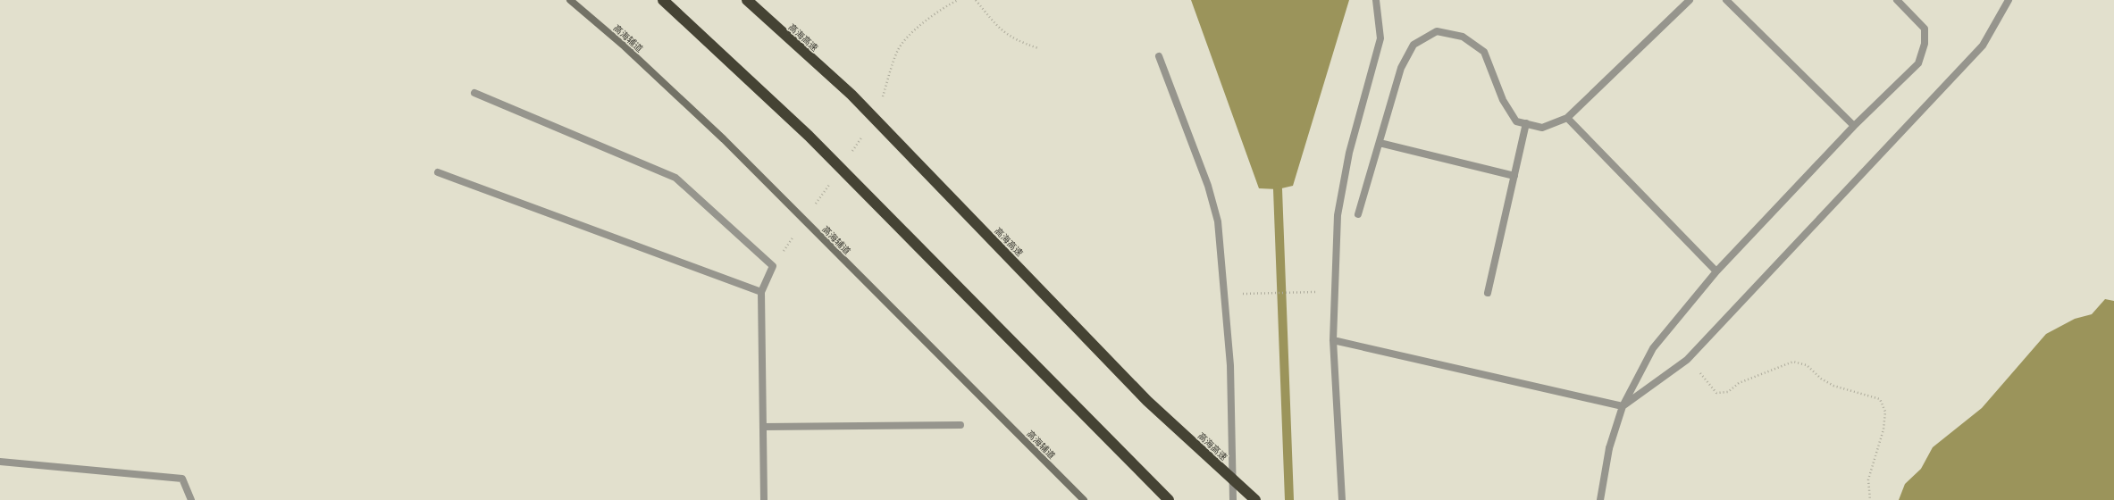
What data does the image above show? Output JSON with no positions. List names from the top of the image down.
{
  "streets": {
    "highway": ["高海高速"],
    "main road": ["高海辅道"]
  }
}
